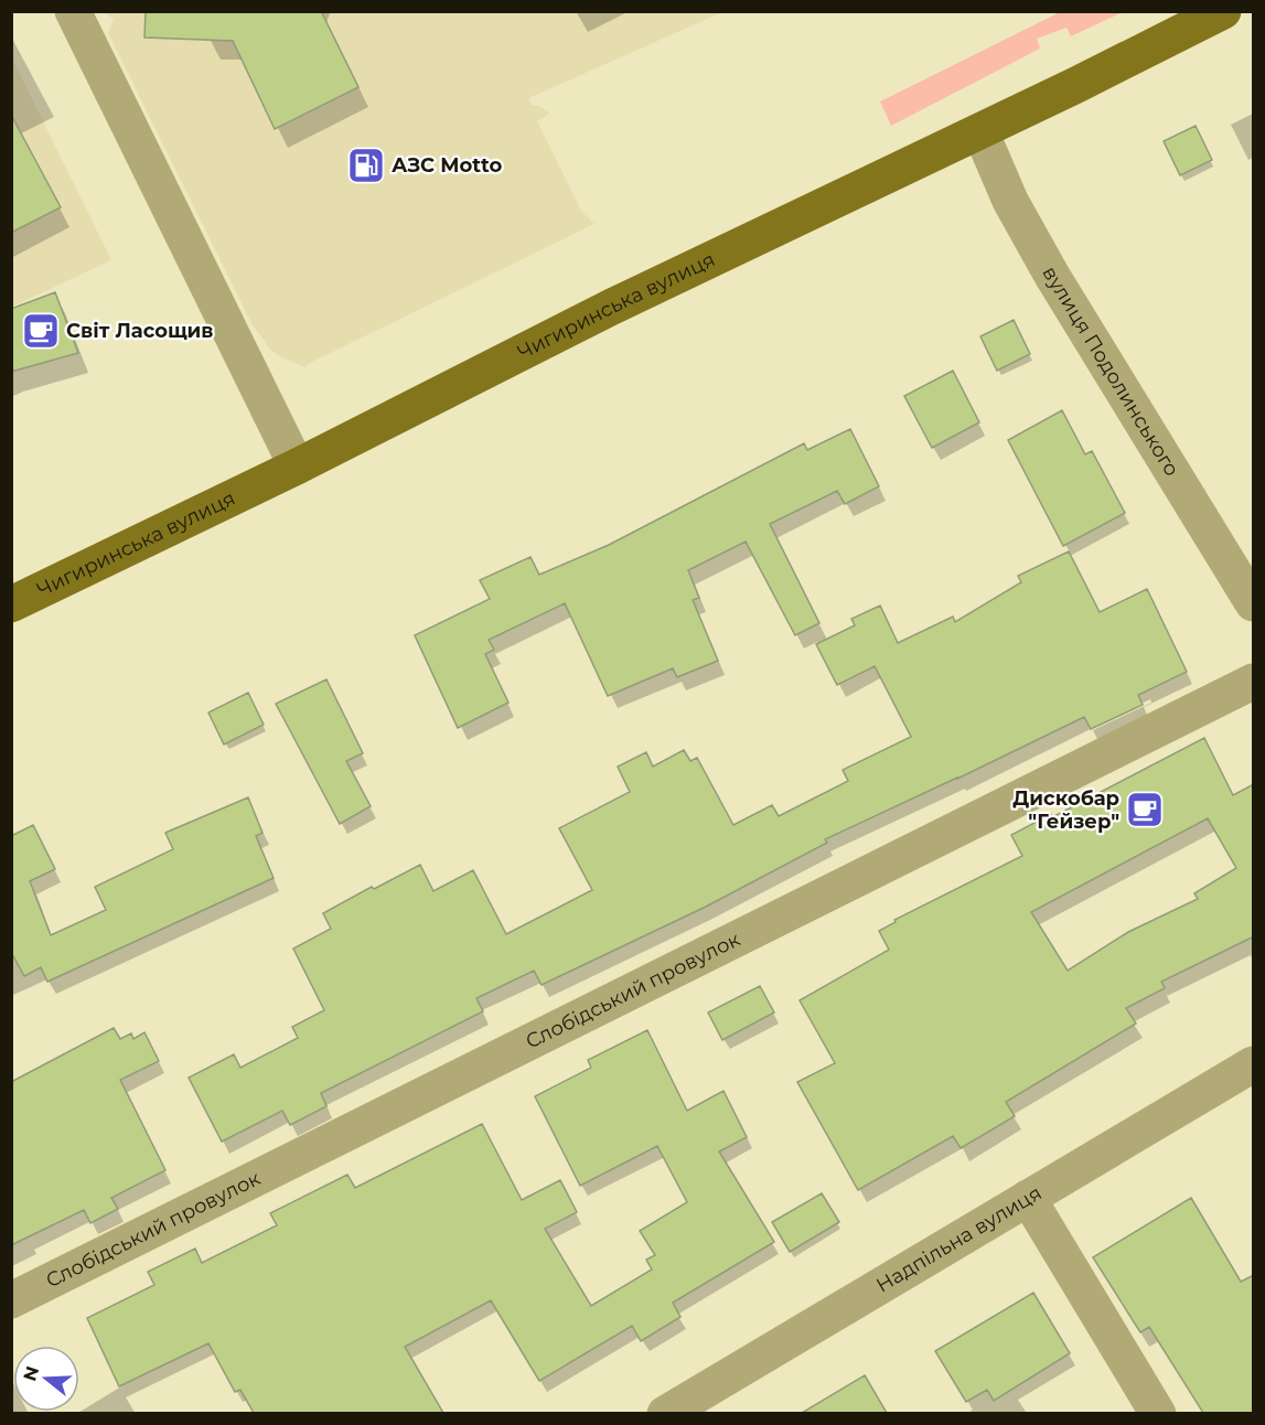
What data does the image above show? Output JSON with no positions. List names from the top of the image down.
{
  "streets": {
    "main road": ["Чигиринська вулиця"],
    "street": ["вулиця Подолинського", "Слобідський провулок", "Надпільна вулиця"]
  },
  "crossings": [
    ["Чигиринська вулиця", "вулиця Подолинського"]
  ],
  "places": {
    "fuel station": ["АЗС Motto"],
    "cafe": ["Світ Ласощив", "Дискобар \"Гейзер\""]
  },
  "north": "left"
}
